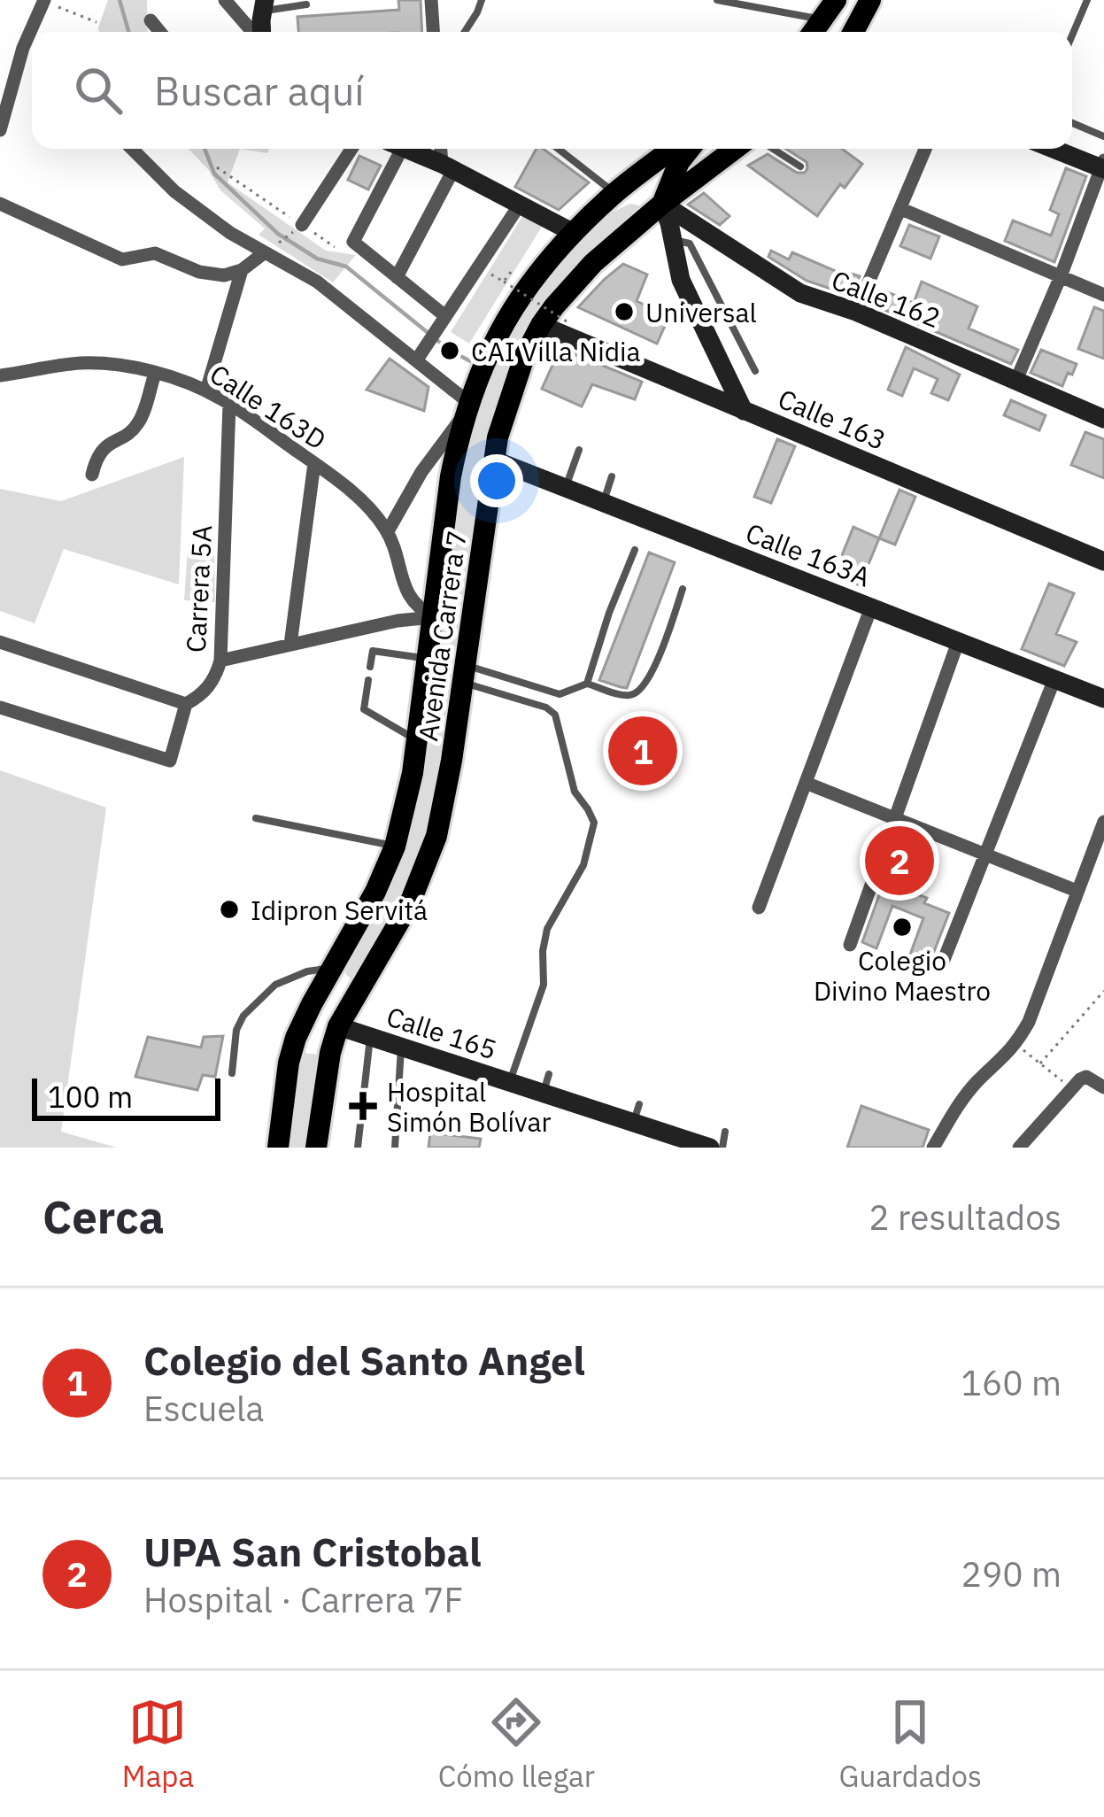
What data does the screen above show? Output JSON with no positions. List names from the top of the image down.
{
  "streets": {
    "main road": ["Avenida Carrera 7"],
    "street": [
      "Calle 162",
      "Calle 163D",
      "Calle 163",
      "Calle 163A",
      "Carrera 5A",
      "Calle 165"
    ]
  },
  "crossings": [
    ["Calle 162", "Avenida Carrera 7"],
    ["Calle 163D", "Carrera 5A"],
    ["Calle 163D", "Avenida Carrera 7"],
    ["Calle 163", "Avenida Carrera 7"],
    ["Calle 163A", "Avenida Carrera 7"],
    ["Avenida Carrera 7", "Calle 165"]
  ],
  "places": {
    "other": [
      "Universal",
      "CAI Villa Nidia",
      "Idipron Servitá",
      "Colegio Divino Maestro"
    ],
    "health": ["Hospital Simón Bolívar"]
  },
  "scale_bar": "100 m",
  "page": {
    "search": "Buscar aquí",
    "pins": ["1", "2"],
    "scale": "100 m",
    "heading": ["Cerca", "2 resultados"],
    "list": [
      {
        "mark": "1",
        "name": "Colegio del Santo Angel",
        "note": "Escuela",
        "value": "160 m"
      },
      {
        "mark": "2",
        "name": "UPA San Cristobal",
        "note": "Hospital · Carrera 7F",
        "value": "290 m"
      }
    ],
    "nav": ["Mapa", "Cómo llegar", "Guardados"]
  }
}
